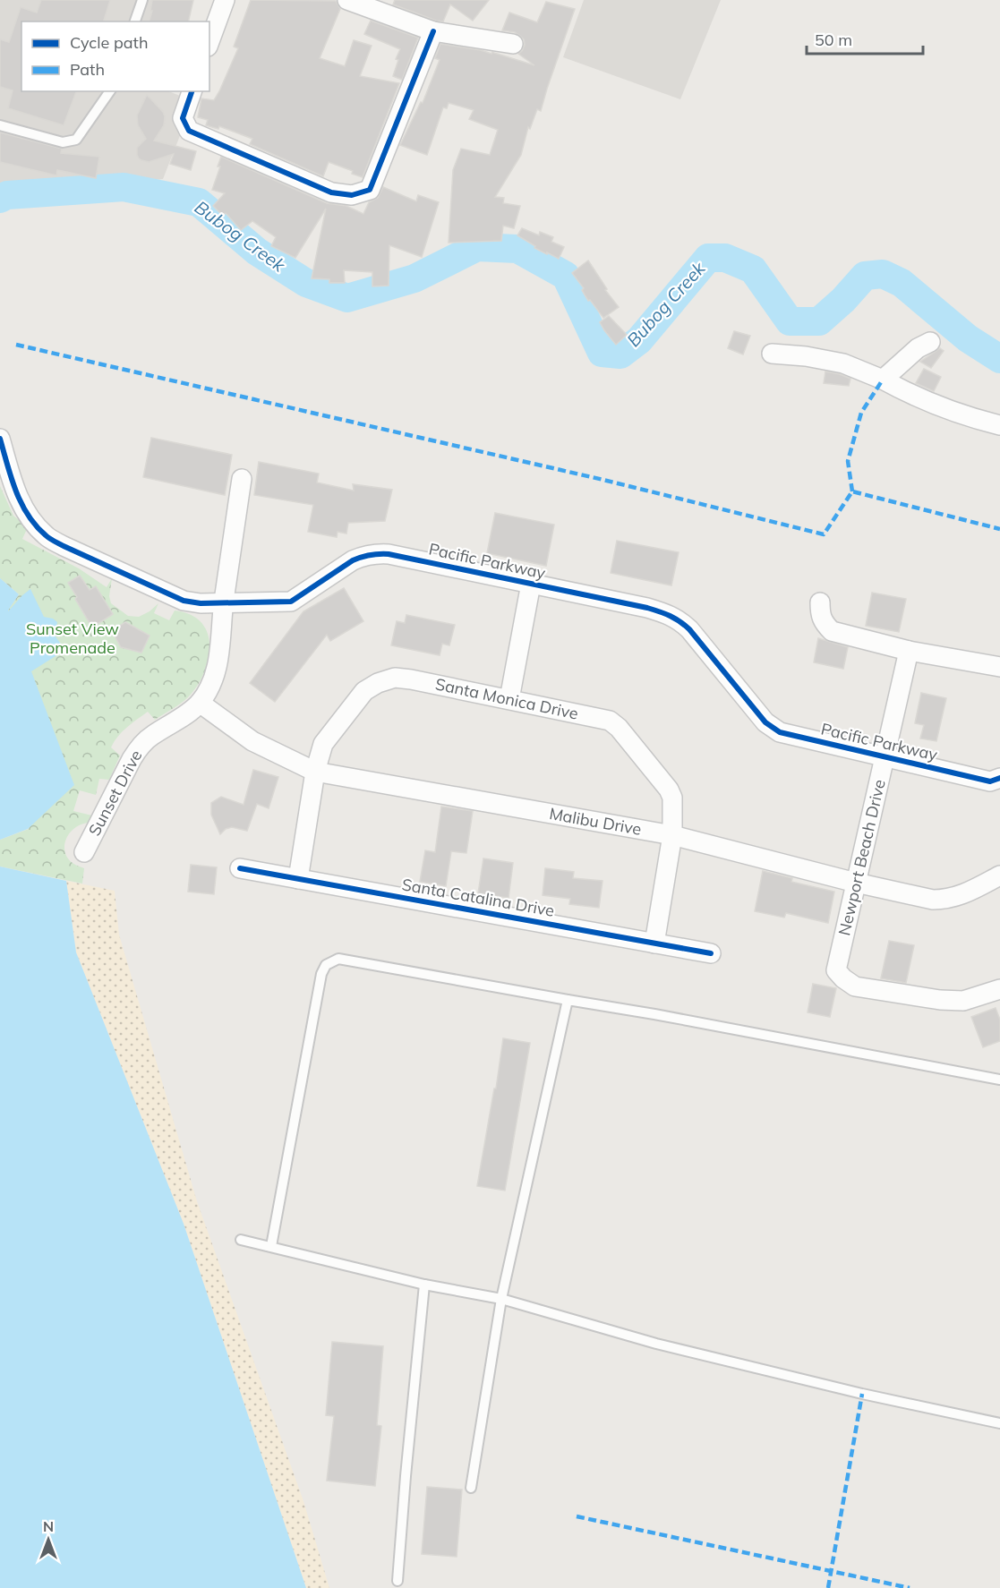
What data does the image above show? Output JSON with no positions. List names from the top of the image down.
{
  "streets": {
    "street": [
      "Pacific Parkway",
      "Santa Monica Drive",
      "Sunset Drive",
      "Malibu Drive",
      "Newport Beach Drive",
      "Santa Catalina Drive"
    ]
  },
  "crossings": [
    ["Pacific Parkway", "Sunset Drive"],
    ["Pacific Parkway", "Newport Beach Drive"],
    ["Santa Monica Drive", "Malibu Drive"],
    ["Santa Monica Drive", "Santa Catalina Drive"],
    ["Sunset Drive", "Malibu Drive"],
    ["Malibu Drive", "Newport Beach Drive"]
  ],
  "water": ["Bubog Creek"],
  "parks": ["Sunset View Promenade"],
  "legend": ["Cycle path", "Path"],
  "scale_bar": "50 m",
  "north": "top"
}
